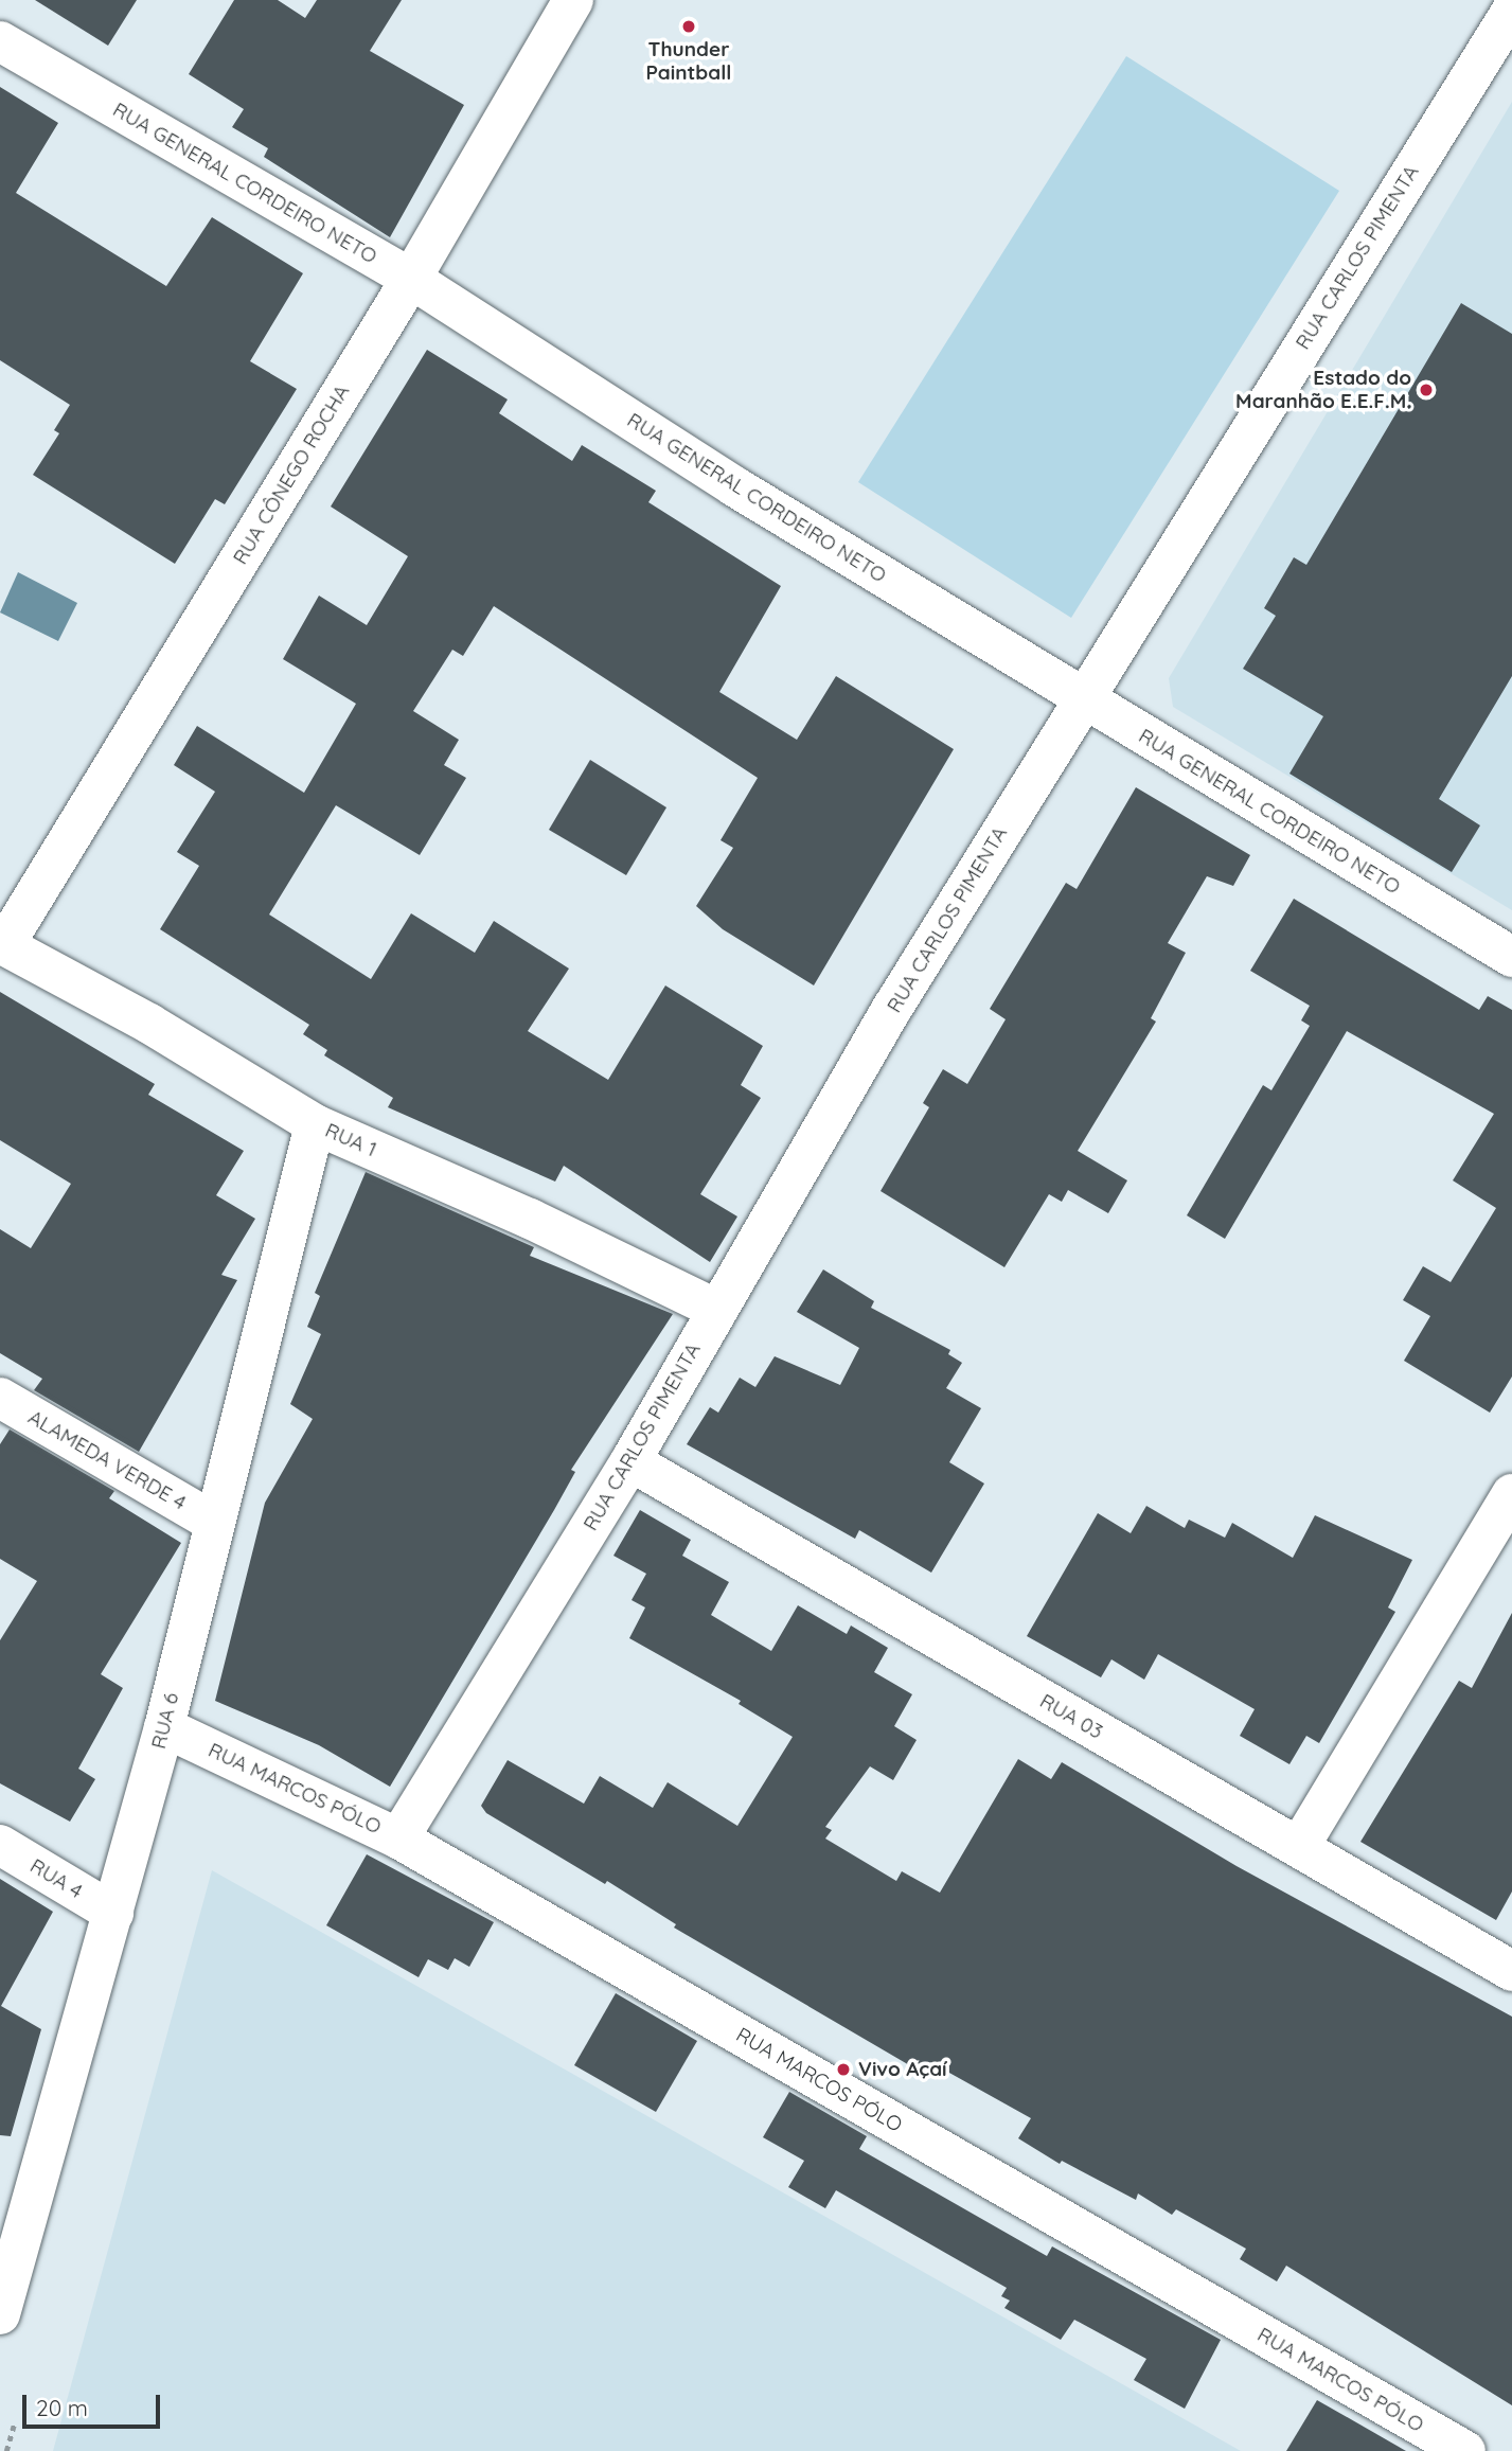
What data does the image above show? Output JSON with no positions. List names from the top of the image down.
{
  "streets": {
    "street": [
      "RUA GENERAL CORDEIRO NETO",
      "RUA CARLOS PIMENTA",
      "RUA CÔNEGO ROCHA",
      "RUA 1",
      "ALAMEDA VERDE 4",
      "RUA 03",
      "RUA 6",
      "RUA MARCOS PÓLO",
      "RUA 4"
    ]
  },
  "crossings": [
    ["RUA GENERAL CORDEIRO NETO", "RUA CARLOS PIMENTA"],
    ["RUA GENERAL CORDEIRO NETO", "RUA CÔNEGO ROCHA"],
    ["RUA CARLOS PIMENTA", "RUA 1"],
    ["RUA CARLOS PIMENTA", "RUA 03"],
    ["RUA CARLOS PIMENTA", "RUA MARCOS PÓLO"],
    ["RUA CÔNEGO ROCHA", "RUA 1"],
    ["RUA 1", "RUA 6"],
    ["ALAMEDA VERDE 4", "RUA 6"],
    ["RUA 6", "RUA MARCOS PÓLO"],
    ["RUA 6", "RUA 4"]
  ],
  "places": ["Thunder Paintball", "Estado do Maranhão E.E.F.M.", "Vivo Açaí"],
  "scale_bar": "20 m"
}
